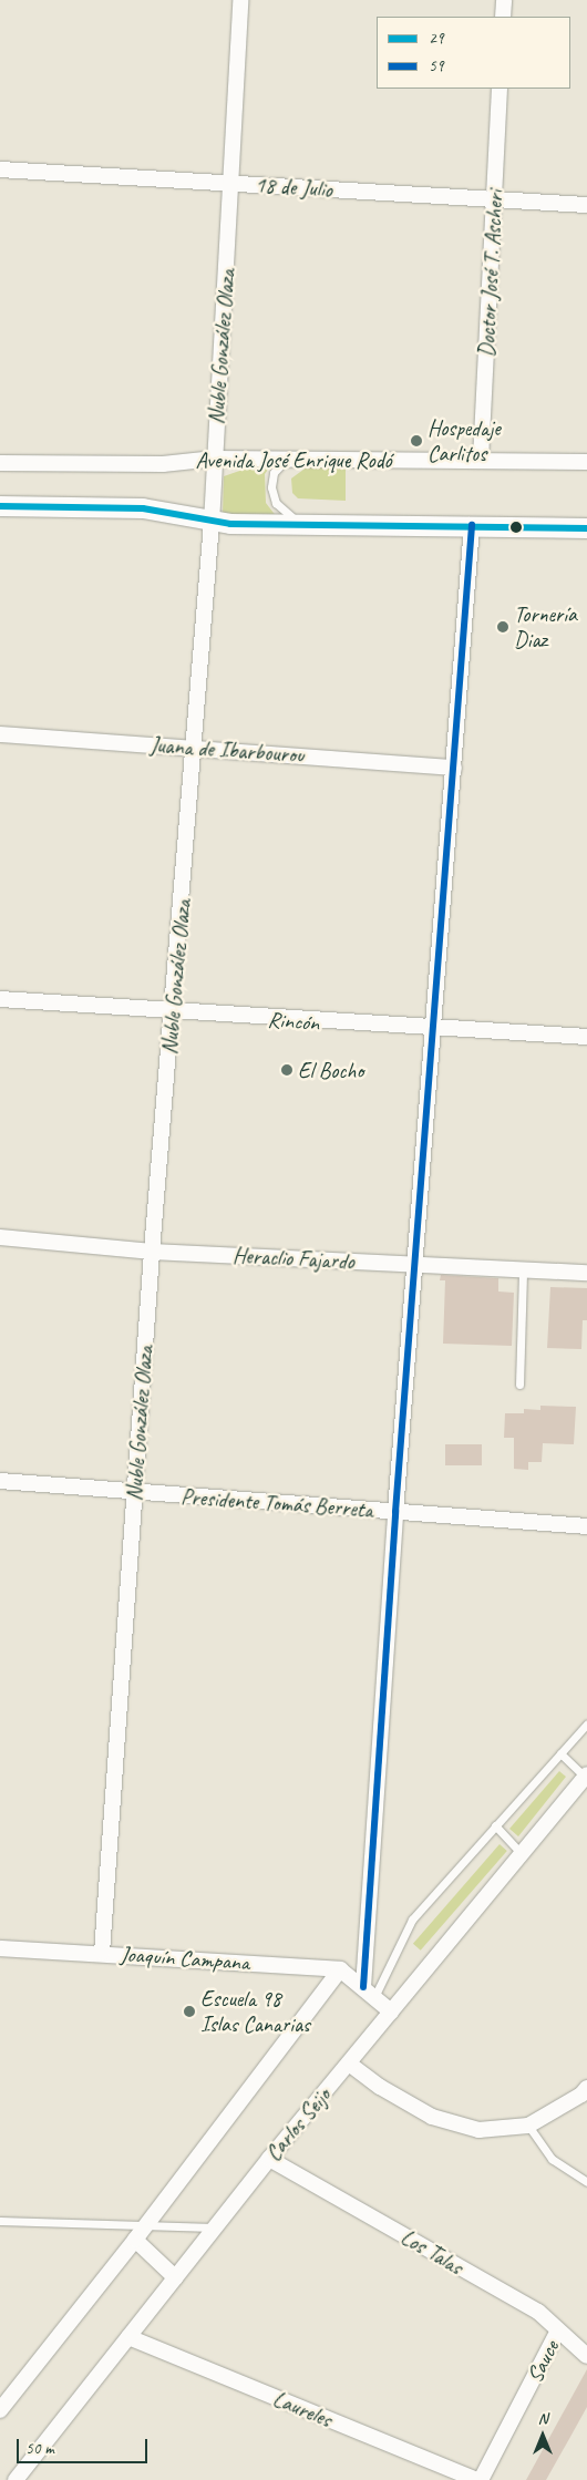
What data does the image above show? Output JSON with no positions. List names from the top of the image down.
{
  "streets": {
    "street": [
      "18 de Julio",
      "Doctor José T. Ascheri",
      "Nuble González Olaza",
      "Avenida José Enrique Rodó",
      "Juana de Ibarbourou",
      "Rincón",
      "Heraclio Fajardo",
      "Presidente Tomás Berreta",
      "Joaquín Campana",
      "Carlos Seijo",
      "Los Talas",
      "Sauce",
      "Laureles"
    ]
  },
  "crossings": [
    ["18 de Julio", "Doctor José T. Ascheri"],
    ["18 de Julio", "Nuble González Olaza"],
    ["Doctor José T. Ascheri", "Avenida José Enrique Rodó"],
    ["Nuble González Olaza", "Avenida José Enrique Rodó"],
    ["Nuble González Olaza", "Juana de Ibarbourou"],
    ["Nuble González Olaza", "Rincón"],
    ["Nuble González Olaza", "Heraclio Fajardo"],
    ["Nuble González Olaza", "Presidente Tomás Berreta"],
    ["Nuble González Olaza", "Joaquín Campana"],
    ["Carlos Seijo", "Los Talas"],
    ["Carlos Seijo", "Laureles"],
    ["Los Talas", "Sauce"],
    ["Sauce", "Laureles"]
  ],
  "places": [
    "Hospedaje Carlitos",
    "Tornería Diaz",
    "El Bocho",
    "Escuela 98 Islas Canarias"
  ],
  "lines": ["transit line 29", "transit line 59"],
  "legend": ["29", "59"],
  "scale_bar": "50 m",
  "north": "top"
}
